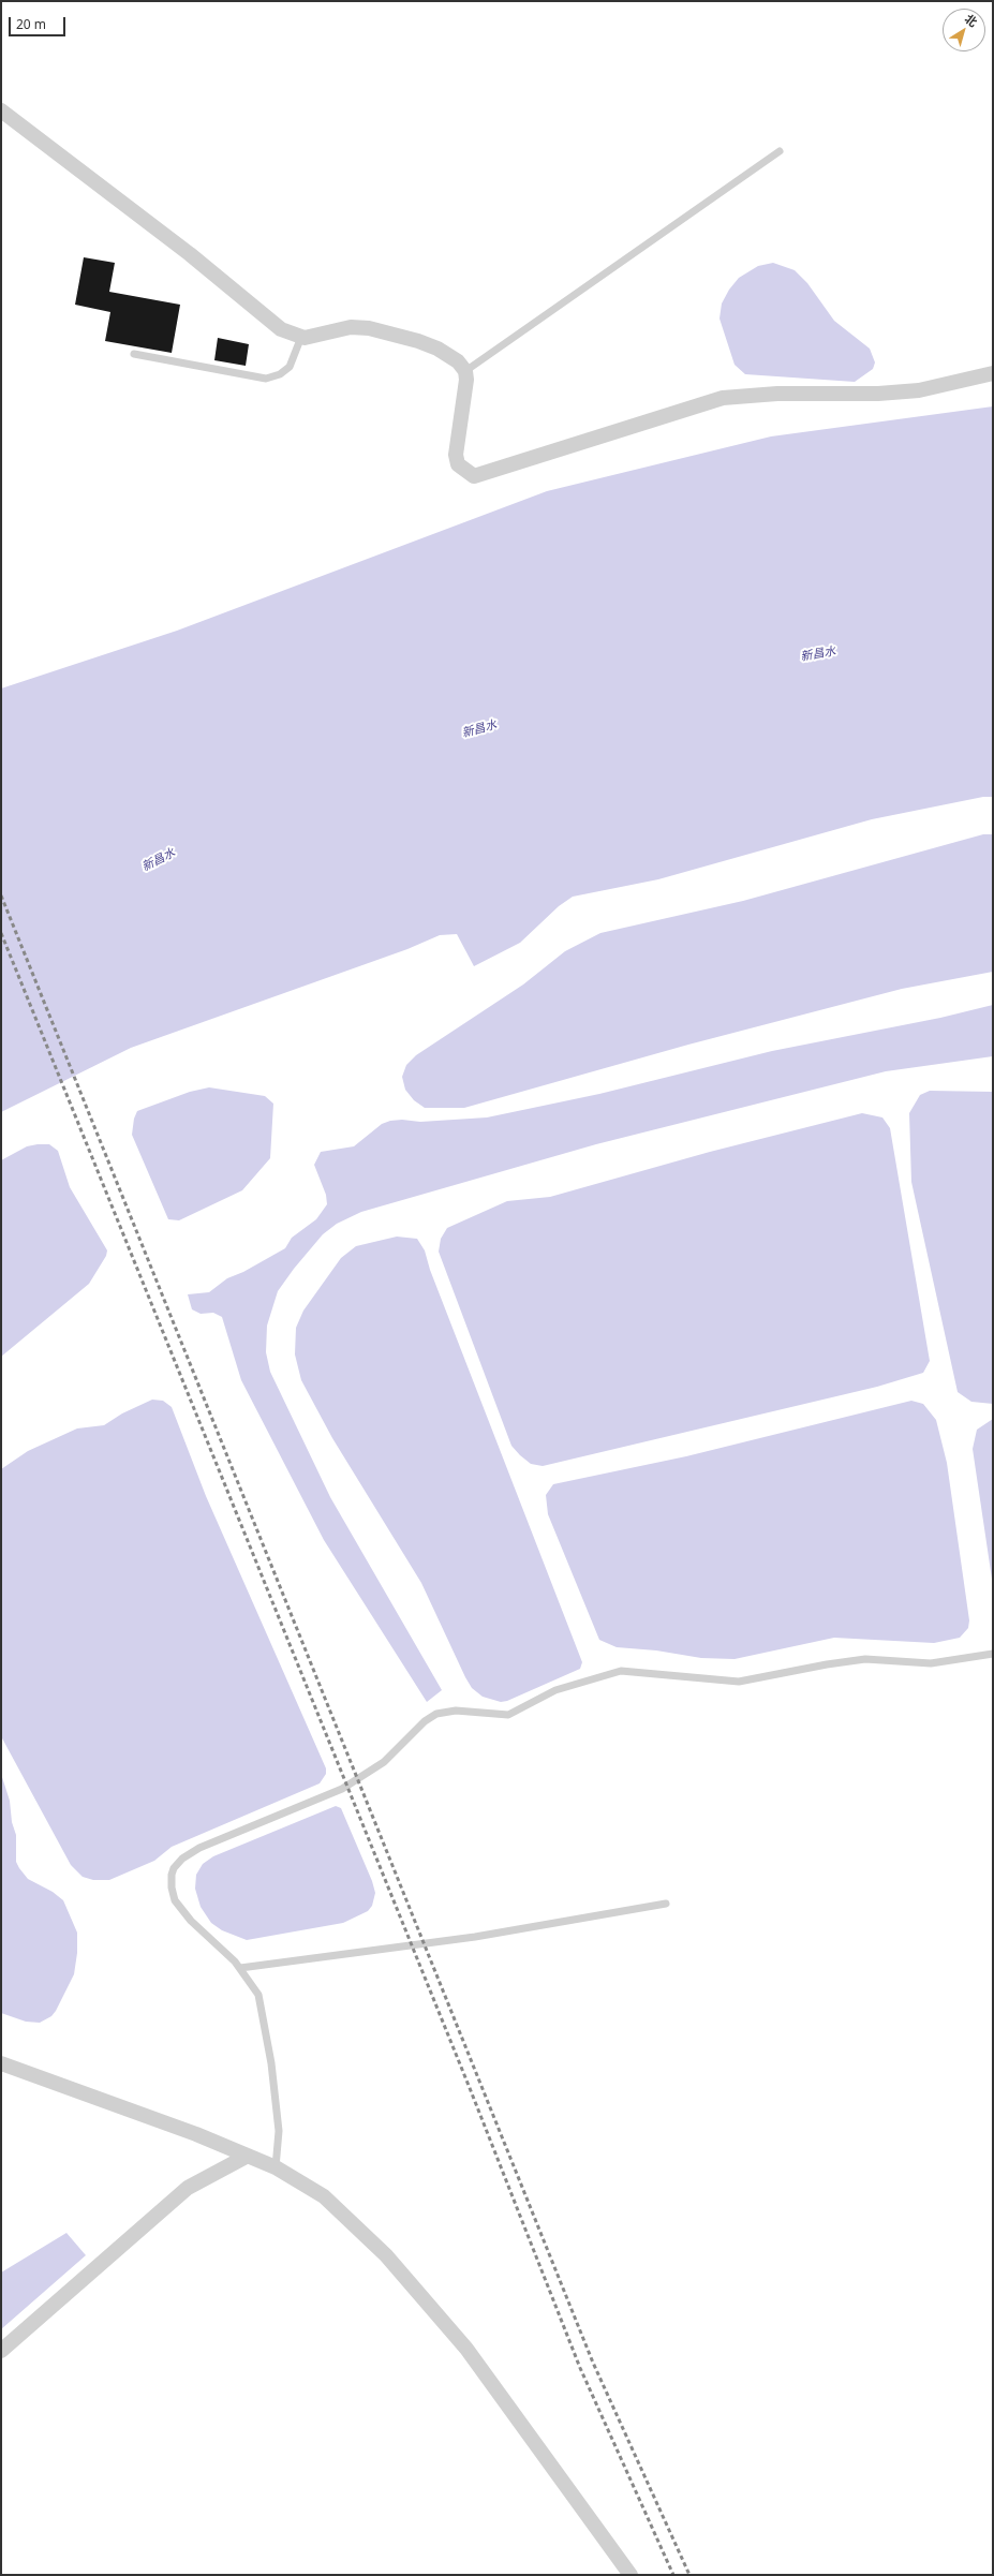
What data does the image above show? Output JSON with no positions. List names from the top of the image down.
{
  "water": ["新昌水"],
  "scale_bar": "20 m",
  "north": "top right"
}
